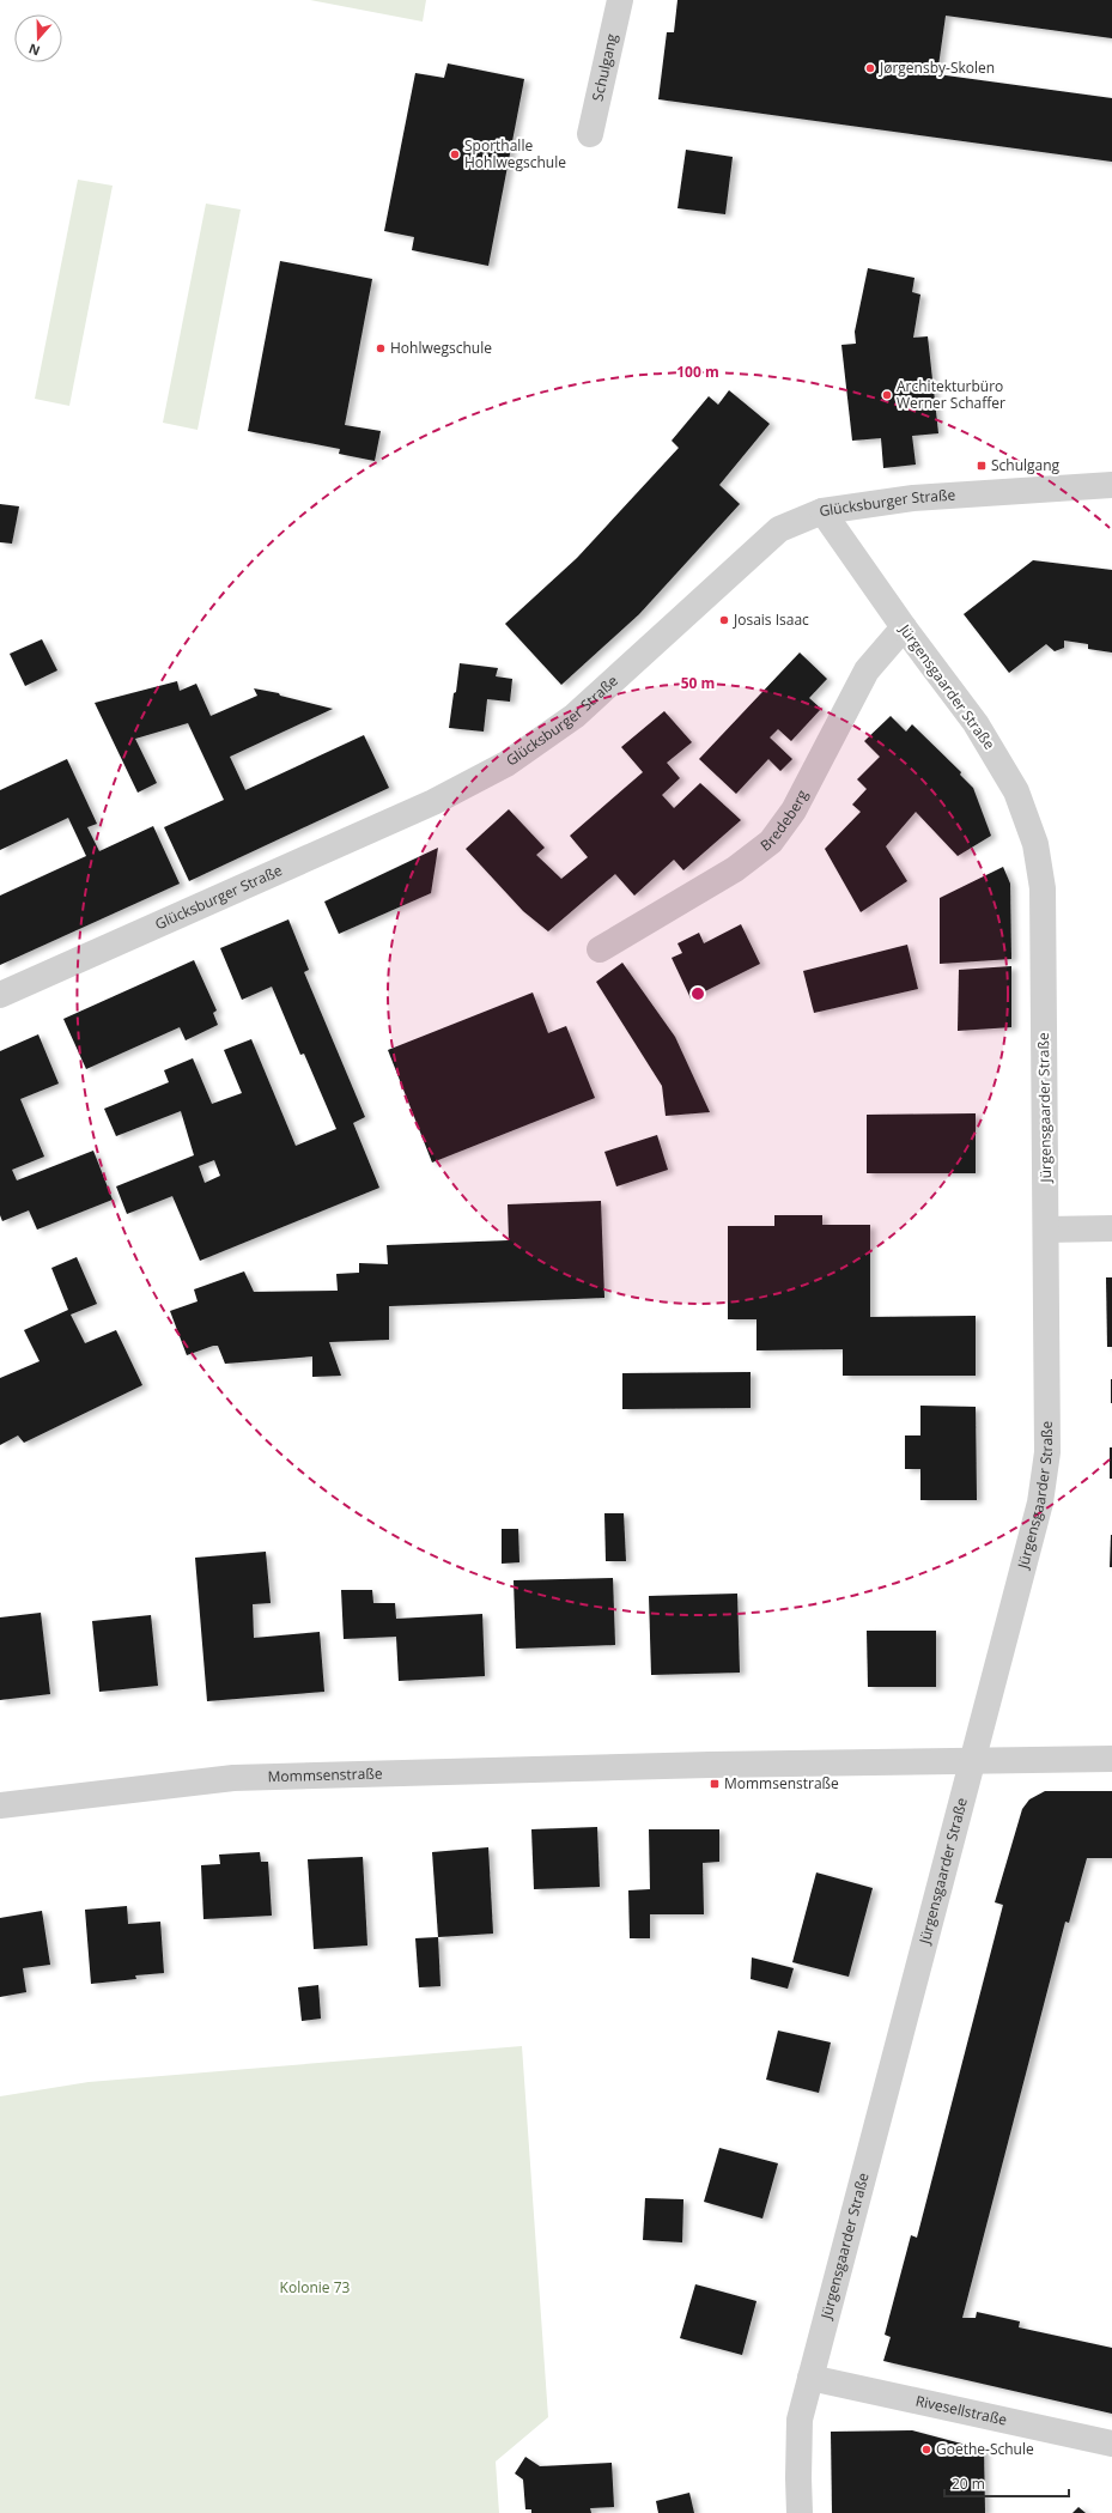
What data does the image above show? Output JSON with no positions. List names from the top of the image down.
{
  "streets": {
    "street": [
      "Schulgang",
      "Glücksburger Straße",
      "Jürgensgaarder Straße",
      "Bredeberg",
      "Mommsenstraße",
      "Rivesellstraße"
    ]
  },
  "crossings": [
    ["Glücksburger Straße", "Jürgensgaarder Straße"],
    ["Jürgensgaarder Straße", "Bredeberg"],
    ["Jürgensgaarder Straße", "Mommsenstraße"],
    ["Jürgensgaarder Straße", "Rivesellstraße"]
  ],
  "parks": ["Kolonie 73"],
  "places": {
    "other": [
      "Jørgensby-Skolen",
      "Sporthalle Hohlwegschule",
      "Hohlwegschule",
      "Architekturbüro Werner Schaffer",
      "Josais Isaac",
      "Goethe-Schule"
    ],
    "transit": ["Schulgang", "Mommsenstraße"]
  },
  "scale_bar": "20 m",
  "north": "bottom",
  "rings": ["100 m", "50 m"]
}
